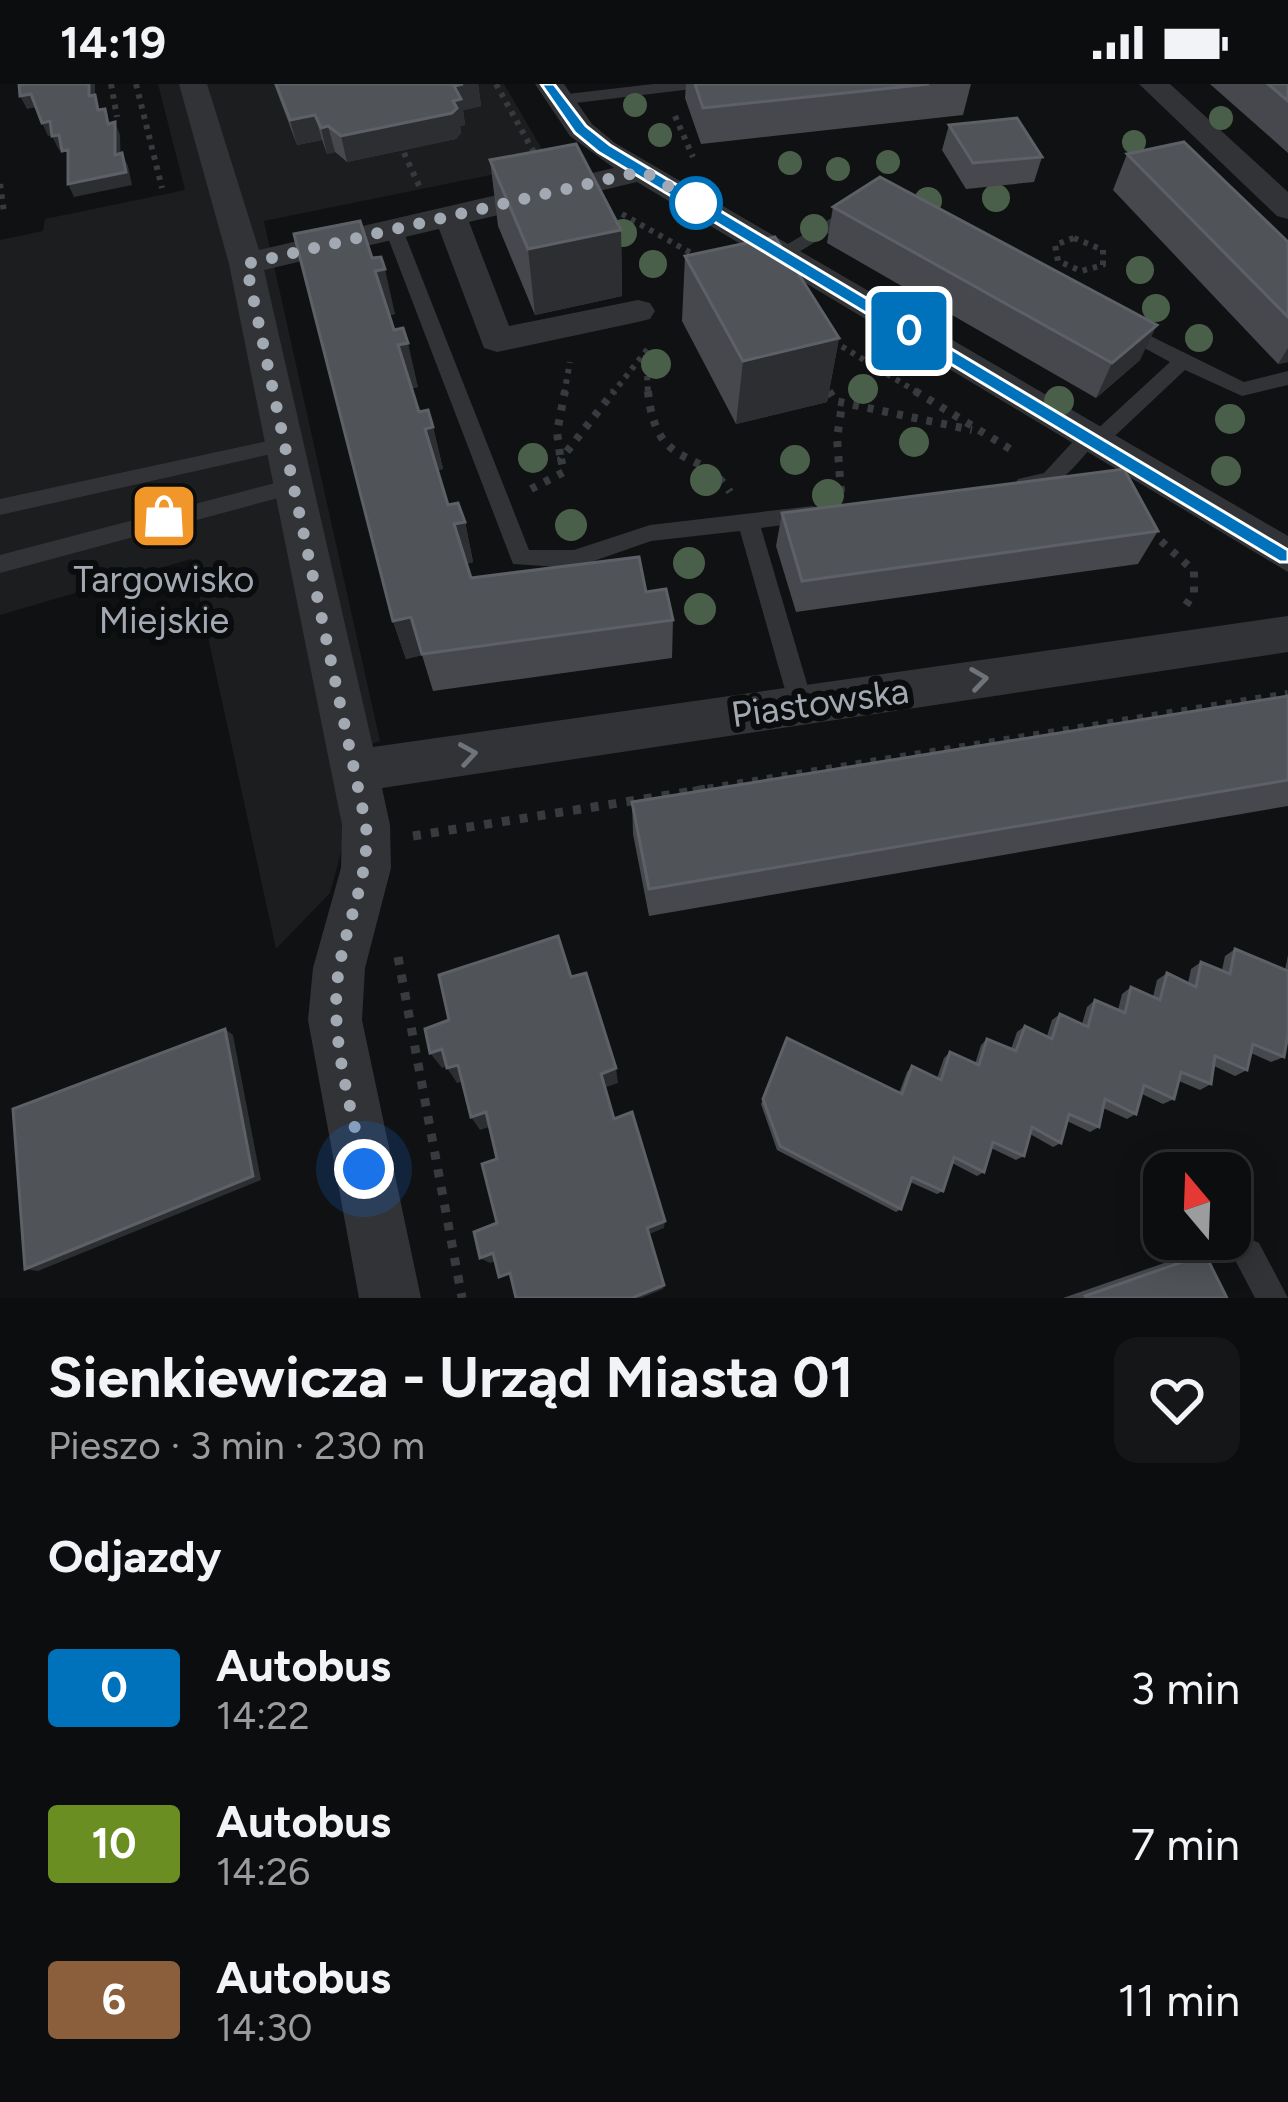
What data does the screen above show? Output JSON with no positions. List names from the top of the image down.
{
  "streets": {
    "street": ["Piastowska"]
  },
  "one_way": ["Piastowska"],
  "places": {
    "shop": ["Targowisko Miejskie"]
  },
  "lines": ["bus line 0"],
  "north": "top",
  "page": {
    "status": "14:19",
    "on_map": "0",
    "heading": [
      ["Sienkiewicza - Urząd Miasta 01", "Pieszo · 3 min · 230 m"],
      "Odjazdy"
    ],
    "list": [
      {
        "mark": "0",
        "name": "Autobus",
        "note": "14:22",
        "value": "3 min"
      },
      {
        "mark": "10",
        "name": "Autobus",
        "note": "14:26",
        "value": "7 min"
      },
      {
        "mark": "6",
        "name": "Autobus",
        "note": "14:30",
        "value": "11 min"
      }
    ]
  }
}
